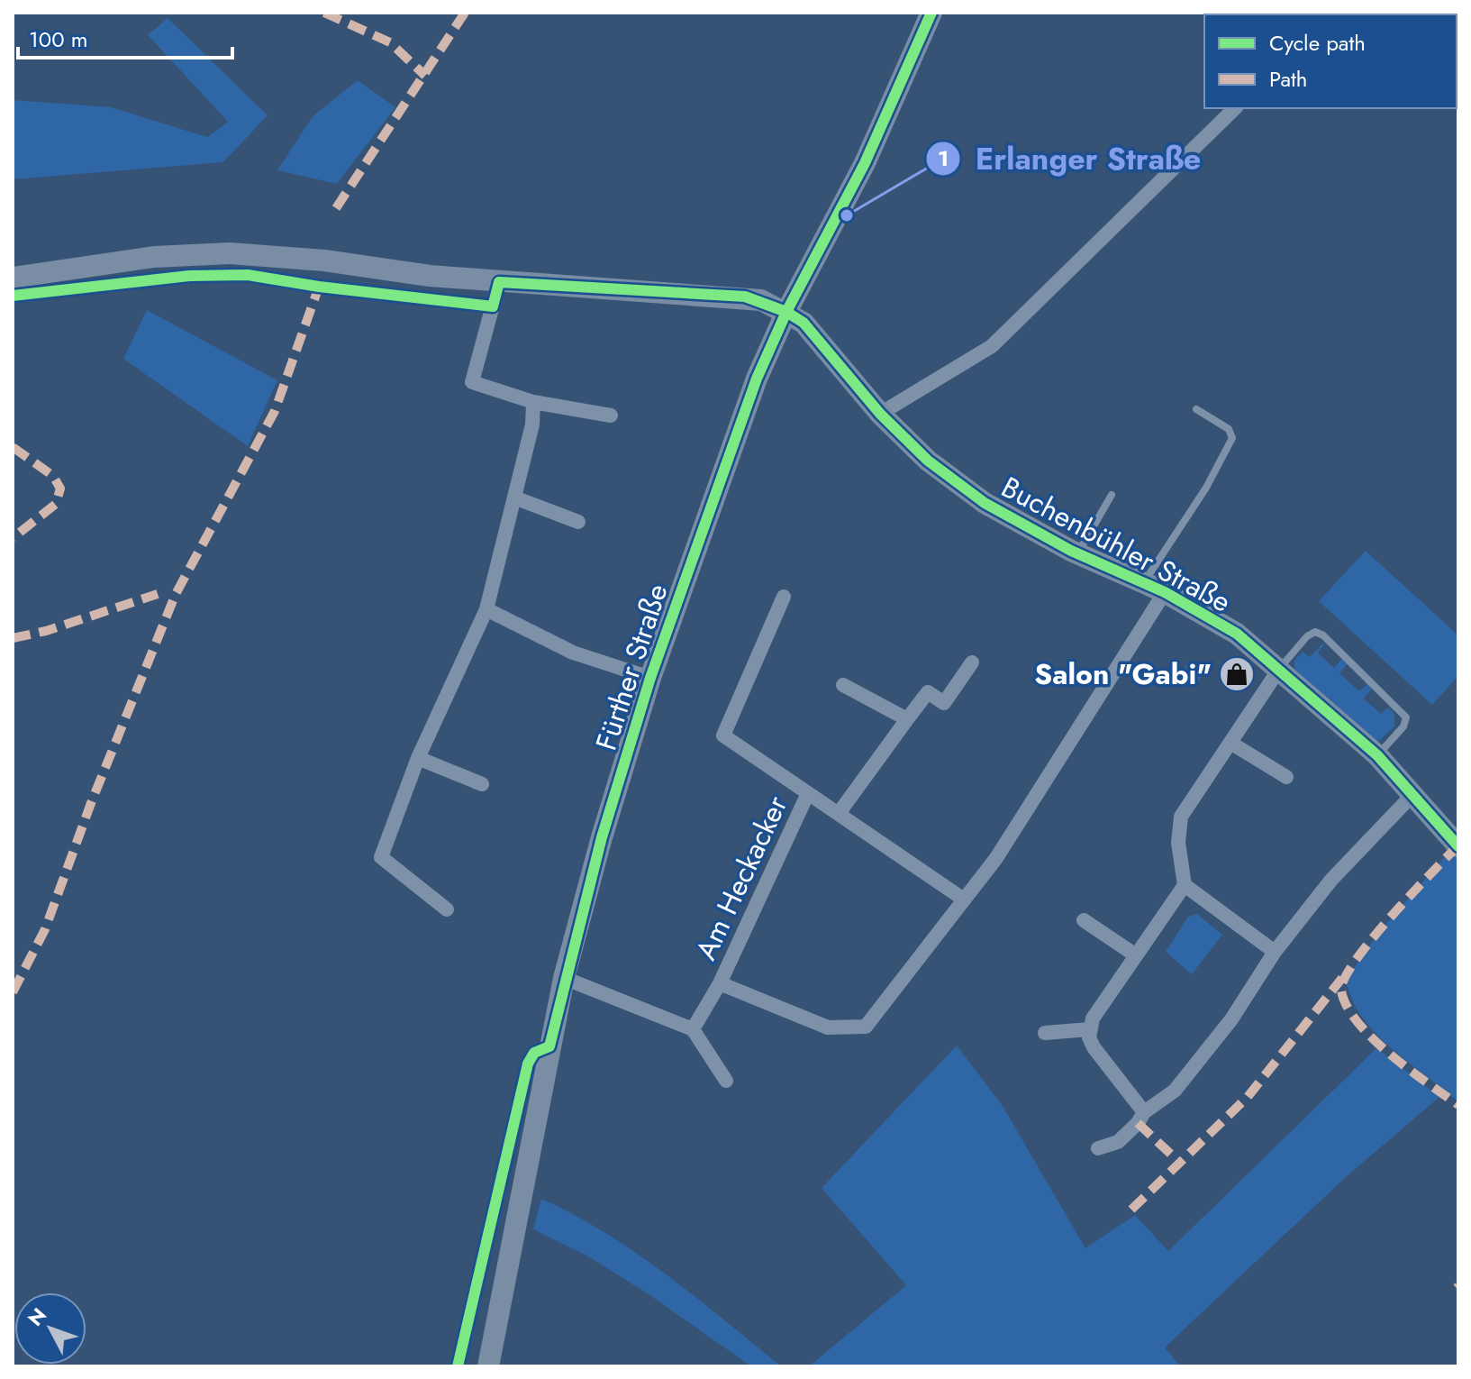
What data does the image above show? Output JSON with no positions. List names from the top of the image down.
{
  "streets": {
    "street": ["Buchenbühler Straße", "Fürther Straße", "Am Heckacker"]
  },
  "crossings": [
    ["Buchenbühler Straße", "Fürther Straße"],
    ["Buchenbühler Straße", "Am Heckacker"]
  ],
  "places": {
    "other": ["Erlanger Straße"],
    "shop": ["Salon \"Gabi\""]
  },
  "legend": ["Cycle path", "Path"],
  "scale_bar": "100 m",
  "north": "top left"
}
